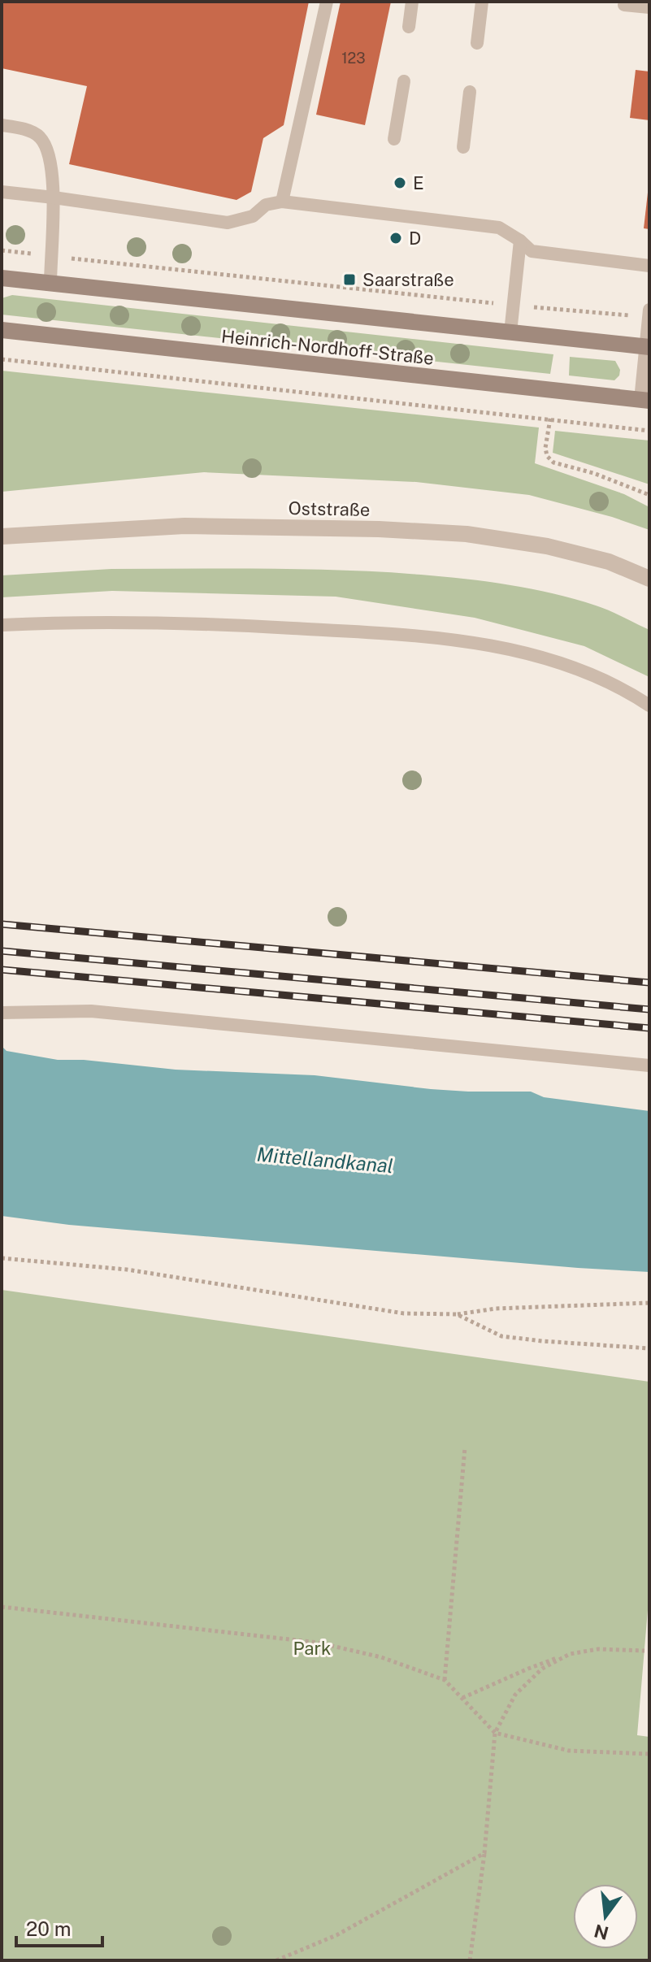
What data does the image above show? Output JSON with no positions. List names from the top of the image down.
{
  "streets": {
    "main road": ["Heinrich-Nordhoff-Straße"],
    "street": ["Oststraße"]
  },
  "water": ["Mittellandkanal"],
  "parks": ["Park"],
  "places": {
    "other": ["E", "D"],
    "transit": ["Saarstraße"]
  },
  "house_numbers": ["123"],
  "scale_bar": "20 m",
  "north": "bottom"
}
